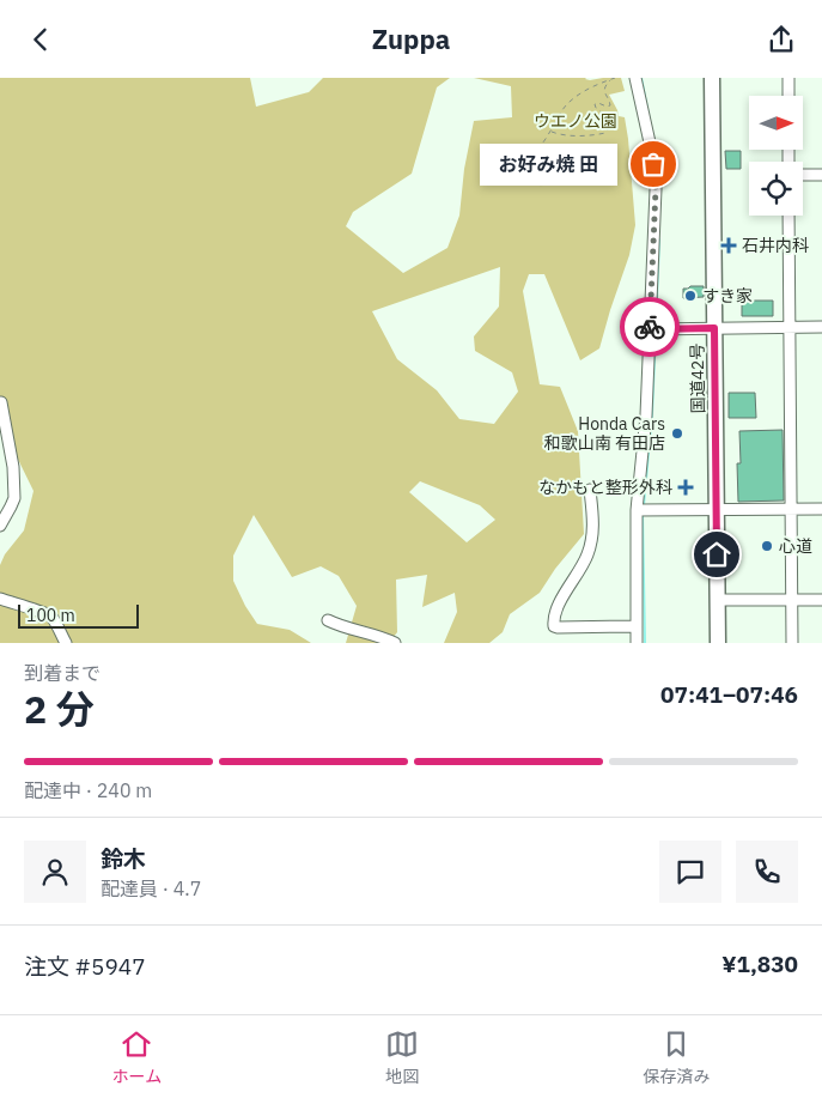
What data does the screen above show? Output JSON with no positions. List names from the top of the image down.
{
  "streets": {
    "highway": ["国道42号"]
  },
  "parks": ["ウエノ公園"],
  "places": {
    "other": [
      "お好み焼 田",
      "すき家",
      "Honda Cars 和歌山南 有田店",
      "心道"
    ],
    "health": ["石井内科", "なかもと整形外科"]
  },
  "scale_bar": "100 m",
  "north": "right",
  "page": {
    "header": "Zuppa",
    "bubble": "お好み焼 田",
    "scale": "100 m",
    "heading": ["2 分", "到着まで", "07:41–07:46"],
    "panel": [
      "鈴木",
      "配達員 · 4.7",
      "注文 #5947",
      "¥1,830"
    ],
    "bar": "配達中 · 240 m",
    "tabs": ["ホーム", "地図", "保存済み"]
  }
}
